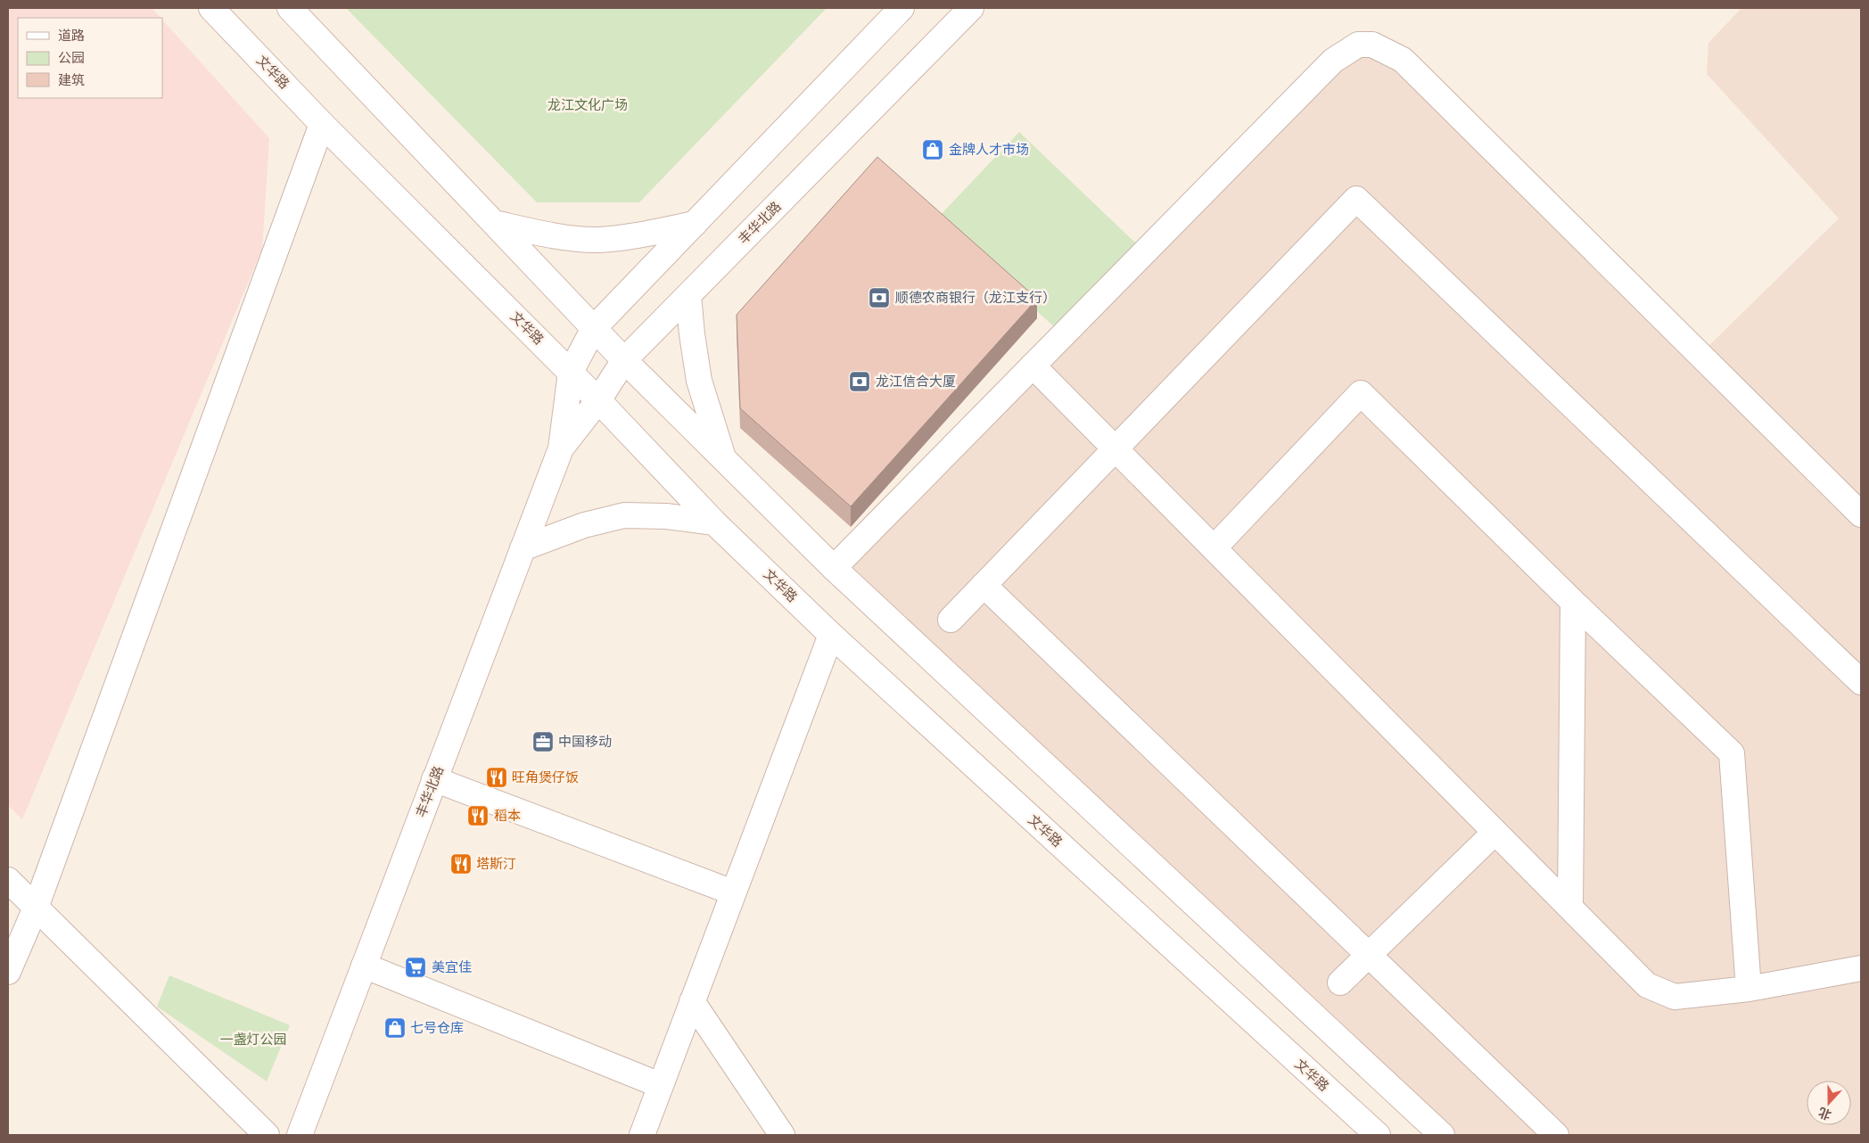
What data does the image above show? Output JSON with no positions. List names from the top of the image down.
{
  "streets": {
    "street": ["文华路", "丰华北路"]
  },
  "crossings": [
    ["文华路", "丰华北路"]
  ],
  "parks": ["龙江文化广场", "一盏灯公园"],
  "places": {
    "shop": ["金牌人才市场", "七号仓库"],
    "bank": ["顺德农商银行（龙江支行）", "龙江信合大厦"],
    "office": ["中国移动"],
    "restaurant": ["旺角煲仔饭", "稻本", "塔斯汀"],
    "supermarket": ["美宜佳"]
  },
  "legend": ["道路", "公园", "建筑"],
  "north": "bottom"
}
